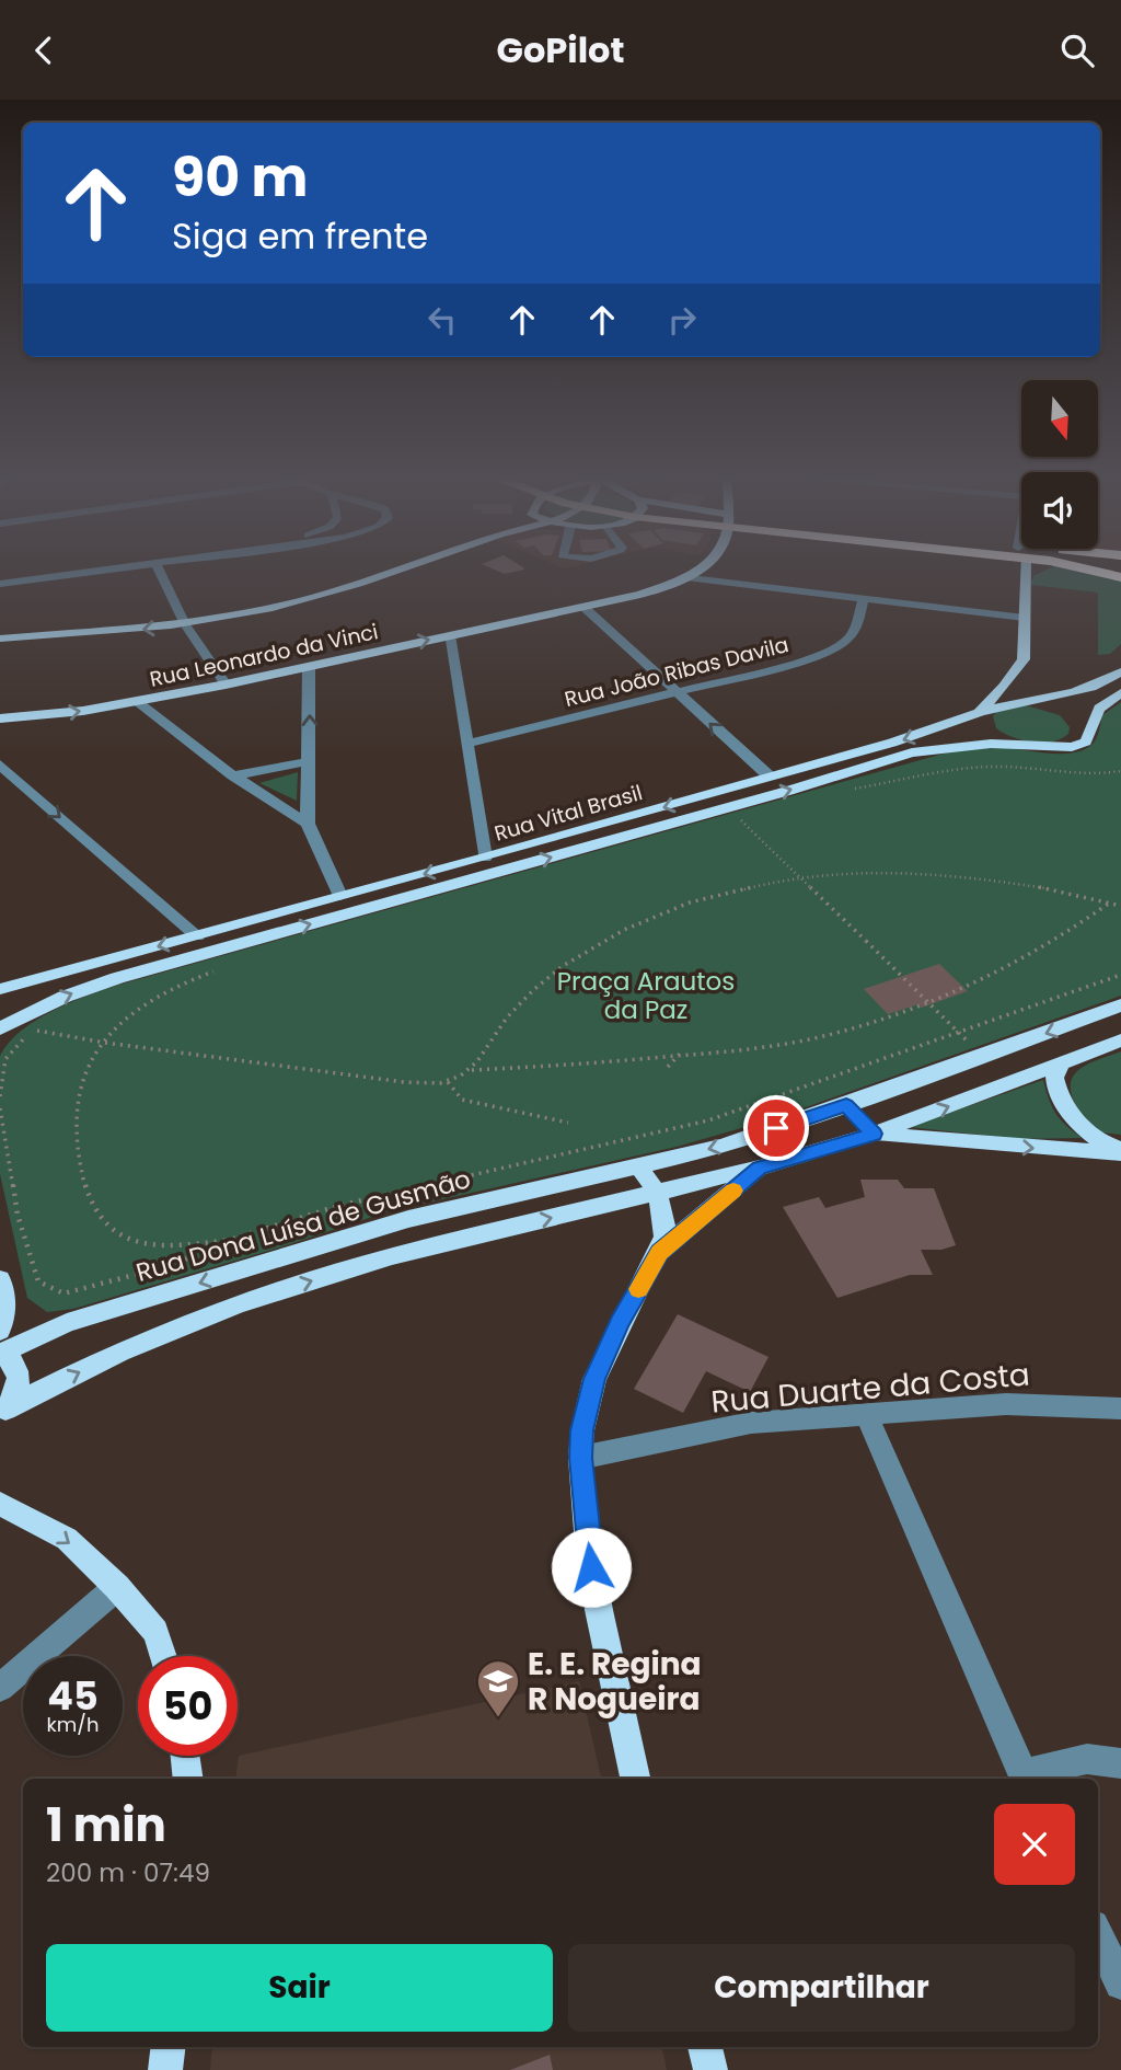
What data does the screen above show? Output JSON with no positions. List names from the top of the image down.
{
  "streets": {
    "main road": ["Rua Leonardo da Vinci", "Rua Vital Brasil", "Rua Dona Luísa de Gusmão"],
    "street": ["Rua João Ribas Davila", "Rua Duarte da Costa"]
  },
  "parks": ["Praça Arautos da Paz"],
  "places": {
    "school or university": ["E. E. Regina R Nogueira"]
  },
  "north": "bottom",
  "page": {
    "header": "GoPilot",
    "turn": ["90 m", "Siga em frente"],
    "speed": "45 km/h",
    "limit": "50",
    "heading": ["1 min", "200 m · 07:49"],
    "buttons": ["Sair", "Compartilhar"]
  }
}
